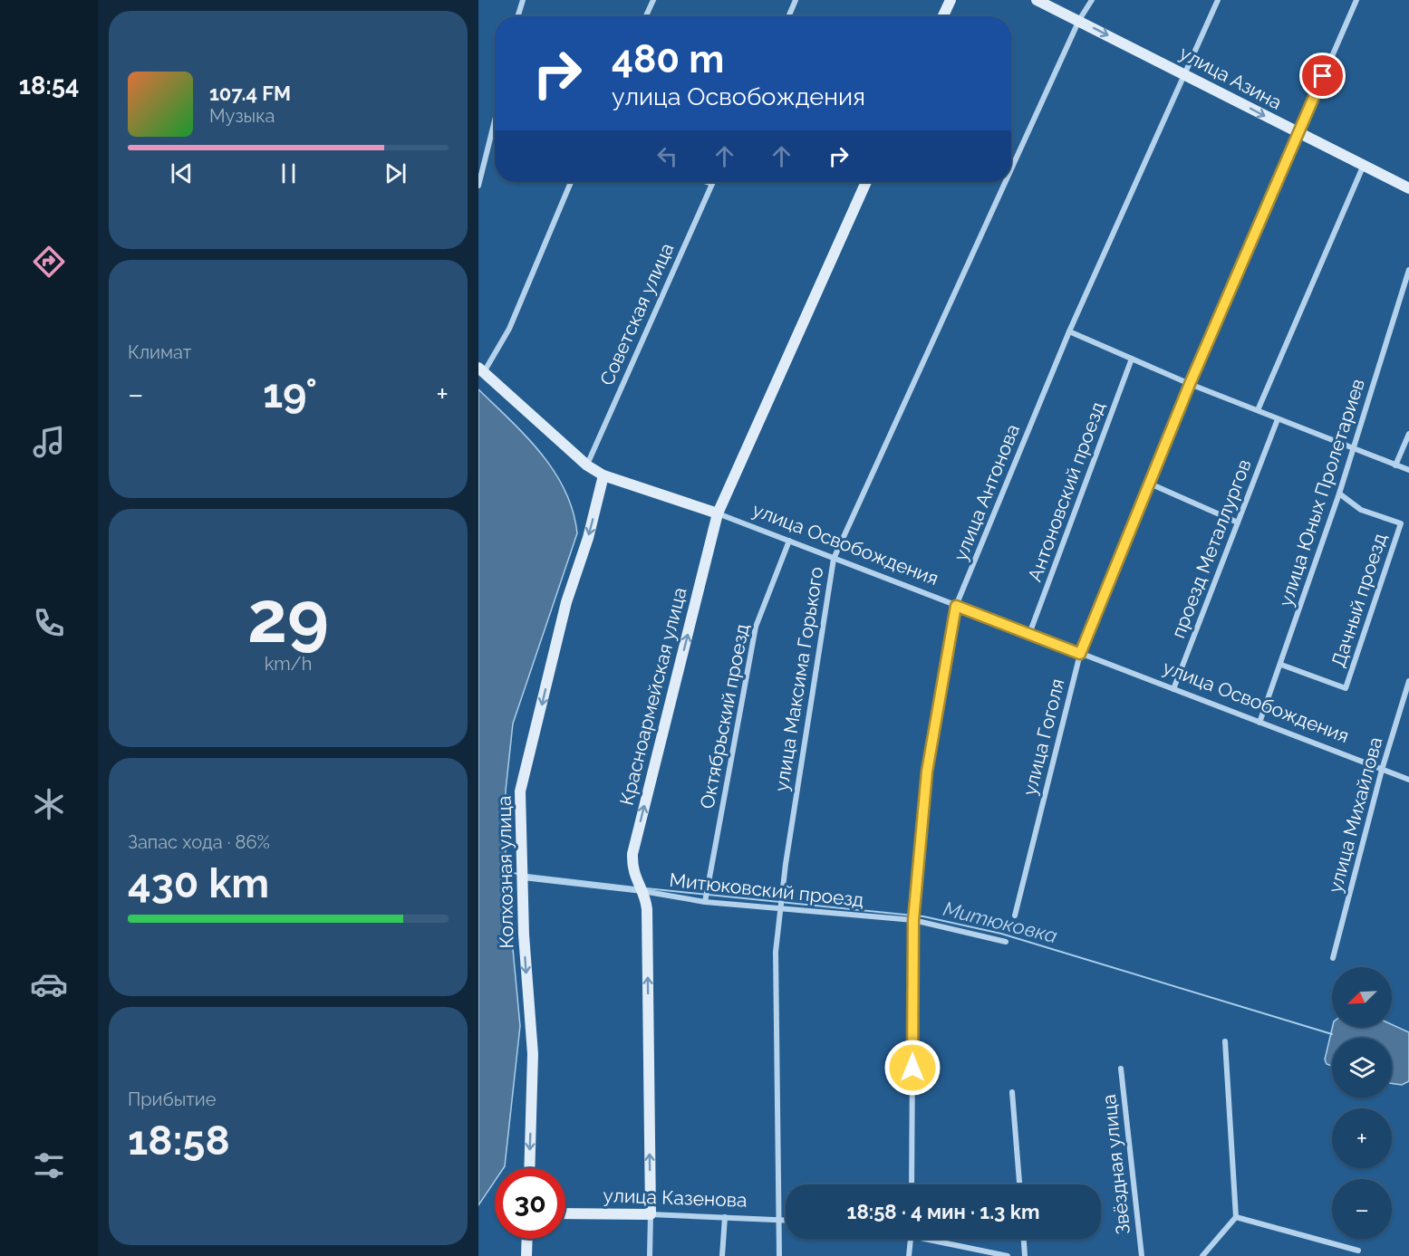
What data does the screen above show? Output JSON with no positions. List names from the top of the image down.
{
  "streets": {
    "street": [
      "улица Азина",
      "Советская улица",
      "Антоновский проезд",
      "улица Антонова",
      "улица Юных Пролетариев",
      "улица Освобождения",
      "проезд Металлургов",
      "Дачный проезд",
      "улица Максима Горького",
      "Красноармейская улица",
      "Октябрьский проезд",
      "улица Гоголя",
      "улица Михайлова",
      "Колхозная улица",
      "Митюковский проезд",
      "Звёздная улица",
      "улица Казенова"
    ]
  },
  "crossings": [
    ["улица Азина", "улица Антонова"],
    ["улица Азина", "улица Максима Горького"],
    ["улица Азина", "улица Гоголя"],
    ["Советская улица", "улица Освобождения"],
    ["Антоновский проезд", "улица Освобождения"],
    ["улица Антонова", "улица Освобождения"],
    ["улица Антонова", "Митюковский проезд"],
    ["улица Юных Пролетариев", "улица Освобождения"],
    ["улица Юных Пролетариев", "Дачный проезд"],
    ["улица Освобождения", "проезд Металлургов"],
    ["улица Освобождения", "улица Максима Горького"],
    ["улица Освобождения", "Красноармейская улица"],
    ["улица Освобождения", "Октябрьский проезд"],
    ["улица Освобождения", "улица Гоголя"],
    ["улица Освобождения", "улица Михайлова"],
    ["улица Освобождения", "Колхозная улица"],
    ["улица Максима Горького", "Митюковский проезд"],
    ["улица Максима Горького", "улица Казенова"],
    ["Красноармейская улица", "Митюковский проезд"],
    ["Красноармейская улица", "улица Казенова"],
    ["Октябрьский проезд", "Митюковский проезд"],
    ["Колхозная улица", "Митюковский проезд"]
  ],
  "one_way": ["улица Азина", "Красноармейская улица", "Колхозная улица"],
  "water": ["Митюковка"],
  "north": "bottom left",
  "page": {
    "tabs": "18:54",
    "turn": ["480 m", "улица Освобождения"],
    "song": ["107.4 FM", "Музыка"],
    "tile": [
      "Климат",
      ["29", "km/h"],
      ["Запас хода · 86%", "430 km"],
      ["Прибытие", "18:58"]
    ],
    "heat": ["−", "19°", "+"],
    "map_buttons": ["+", "−"],
    "limit": "30",
    "trip": "18:58 · 4 мин · 1.3 km"
  }
}
